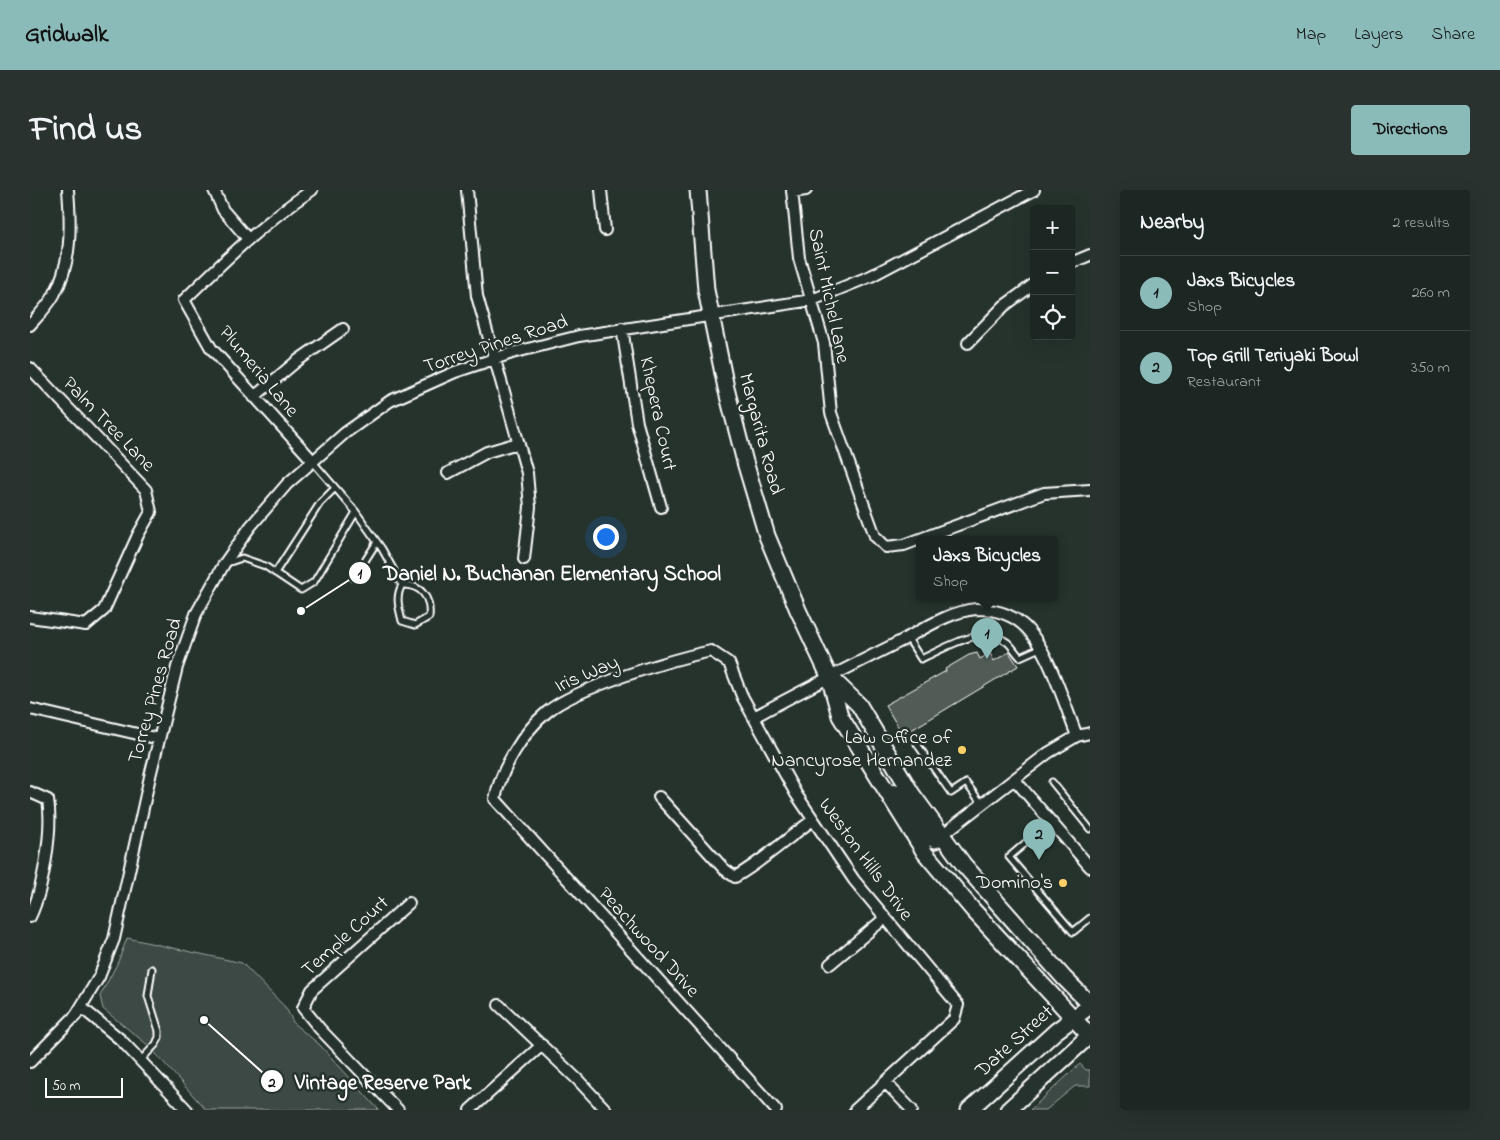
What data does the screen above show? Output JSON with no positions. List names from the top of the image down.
{
  "streets": {
    "main road": ["Margarita Road", "Date Street"],
    "street": [
      "Saint Michel Lane",
      "Torrey Pines Road",
      "Plumeria Lane",
      "Khepera Court",
      "Palm Tree Lane",
      "Iris Way",
      "Weston Hills Drive",
      "Temple Court",
      "Peachwood Drive"
    ]
  },
  "crossings": [
    ["Saint Michel Lane", "Torrey Pines Road"],
    ["Torrey Pines Road", "Plumeria Lane"],
    ["Torrey Pines Road", "Khepera Court"],
    ["Torrey Pines Road", "Margarita Road"],
    ["Margarita Road", "Date Street"],
    ["Iris Way", "Weston Hills Drive"],
    ["Iris Way", "Peachwood Drive"]
  ],
  "places": [
    "Daniel N. Buchanan Elementary School",
    "Law Office of Nancyrose Hernandez",
    "Domino's",
    "Vintage Reserve Park"
  ],
  "scale_bar": "50 m",
  "page": {
    "header": "Gridwalk",
    "nav": ["Map", "Layers", "Share"],
    "title": "Find us",
    "buttons": "Directions",
    "heading": ["Nearby", "2 results"],
    "map_buttons": ["+", "−"],
    "list": [
      {
        "mark": "1",
        "name": "Jaxs Bicycles",
        "note": "Shop",
        "value": "260 m"
      },
      {
        "mark": "2",
        "name": "Top Grill Teriyaki Bowl",
        "note": "Restaurant",
        "value": "350 m"
      }
    ],
    "popup": ["Jaxs Bicycles", "Shop"],
    "pins": ["1", "2"],
    "scale": "50 m"
  }
}
